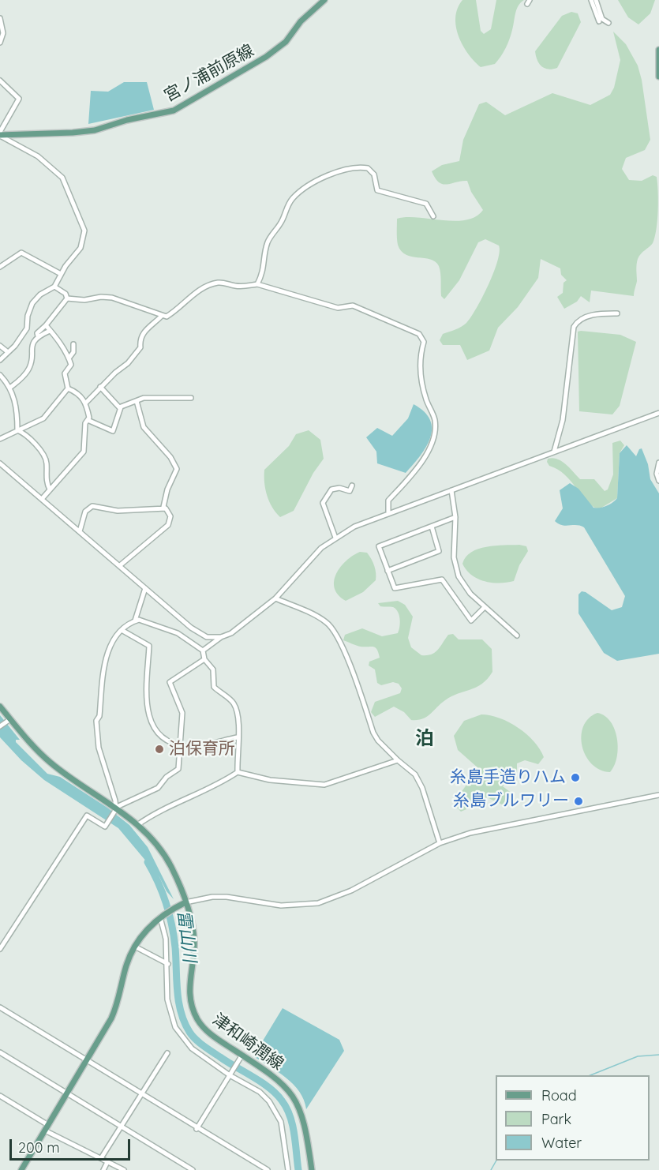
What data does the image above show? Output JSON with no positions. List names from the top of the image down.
{
  "streets": {
    "main road": ["宮ノ浦前原線", "津和崎潤線"]
  },
  "districts": ["泊"],
  "water": ["雷山川"],
  "places": ["泊保育所", "糸島手造りハム", "糸島ブルワリー"],
  "legend": ["Road", "Park", "Water"],
  "scale_bar": "200 m"
}
